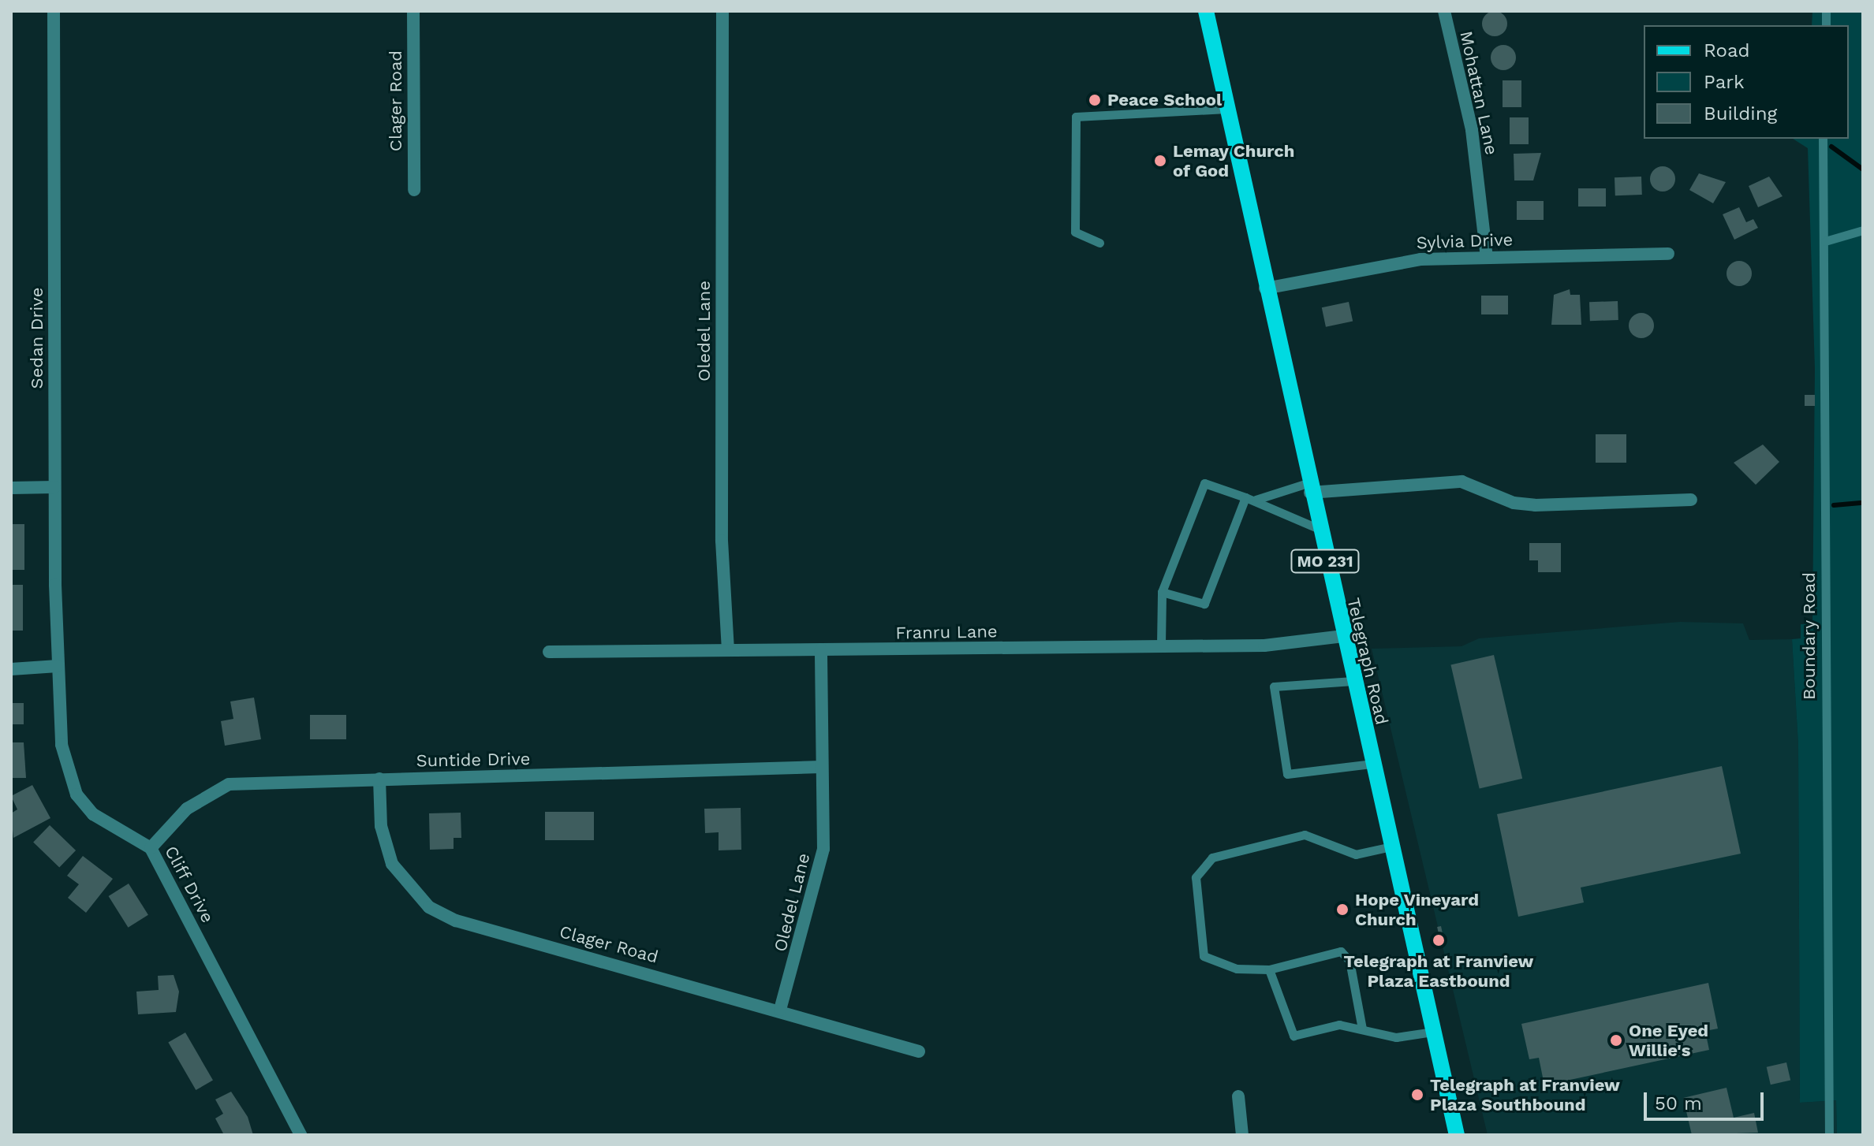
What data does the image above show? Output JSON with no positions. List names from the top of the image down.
{
  "streets": {
    "main road": ["MO 231", "Telegraph Road"],
    "street": [
      "Mohattan Lane",
      "Clager Road",
      "Sylvia Drive",
      "Oledel Lane",
      "Sedan Drive",
      "Franru Lane",
      "Suntide Drive",
      "Cliff Drive"
    ],
    "lane": ["Boundary Road"]
  },
  "crossings": [
    ["Mohattan Lane", "Sylvia Drive"],
    ["Clager Road", "Oledel Lane"],
    ["Clager Road", "Suntide Drive"],
    ["Sylvia Drive", "Telegraph Road"],
    ["Oledel Lane", "Franru Lane"],
    ["Oledel Lane", "Suntide Drive"],
    ["Sedan Drive", "Cliff Drive"],
    ["Franru Lane", "Telegraph Road"],
    ["Suntide Drive", "Cliff Drive"]
  ],
  "places": [
    "Peace School",
    "Lemay Church of God",
    "Hope Vineyard Church",
    "Telegraph at Franview Plaza Eastbound",
    "One Eyed Willie's",
    "Telegraph at Franview Plaza Southbound"
  ],
  "legend": ["Road", "Park", "Building"],
  "scale_bar": "50 m"
}
